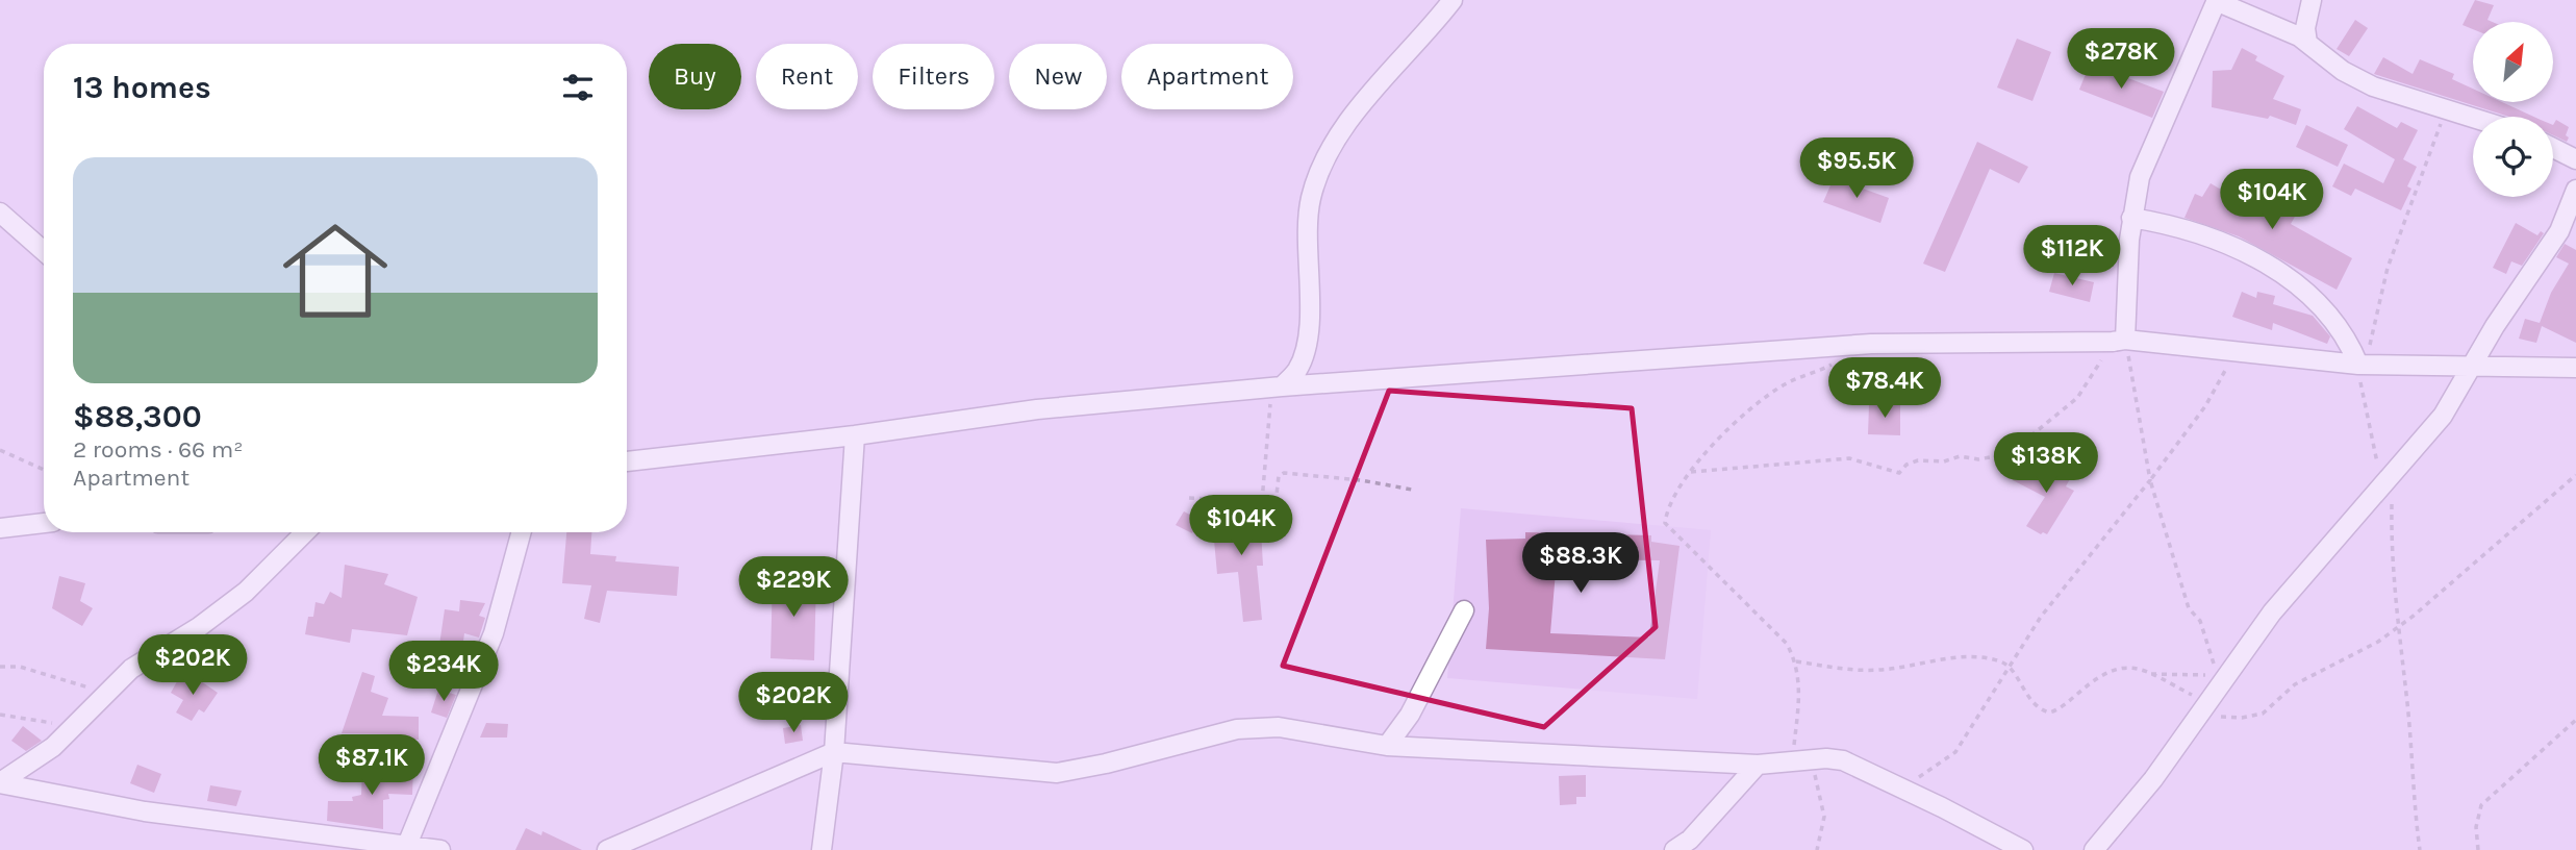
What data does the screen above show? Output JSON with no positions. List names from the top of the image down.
{
  "north": "top right",
  "page": {
    "price": [
      "$278K",
      "$95.5K",
      "$104K",
      "$112K",
      "$78.4K",
      "$138K",
      "$104K",
      "$88.3K",
      "$229K",
      "$202K",
      "$234K",
      "$202K",
      "$87.1K"
    ],
    "chip": [
      "Buy",
      "Rent",
      "Filters",
      "New",
      "Apartment"
    ],
    "heading": "13 homes",
    "list": [
      {
        "name": "$88,300",
        "note": "2 rooms · 66 m² · Apartment"
      }
    ]
  }
}
